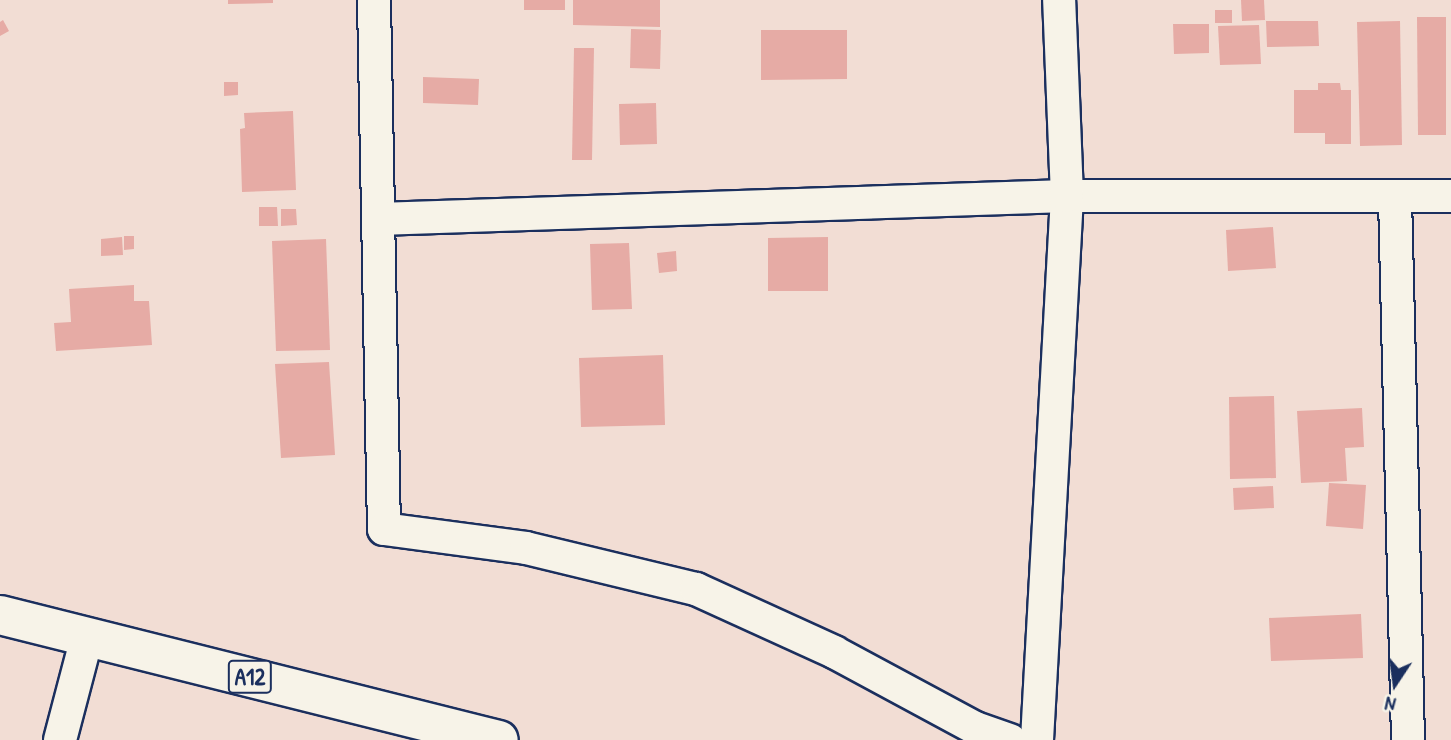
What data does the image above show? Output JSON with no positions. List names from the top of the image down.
{
  "streets": {
    "main road": ["A12"]
  },
  "north": "bottom"
}
